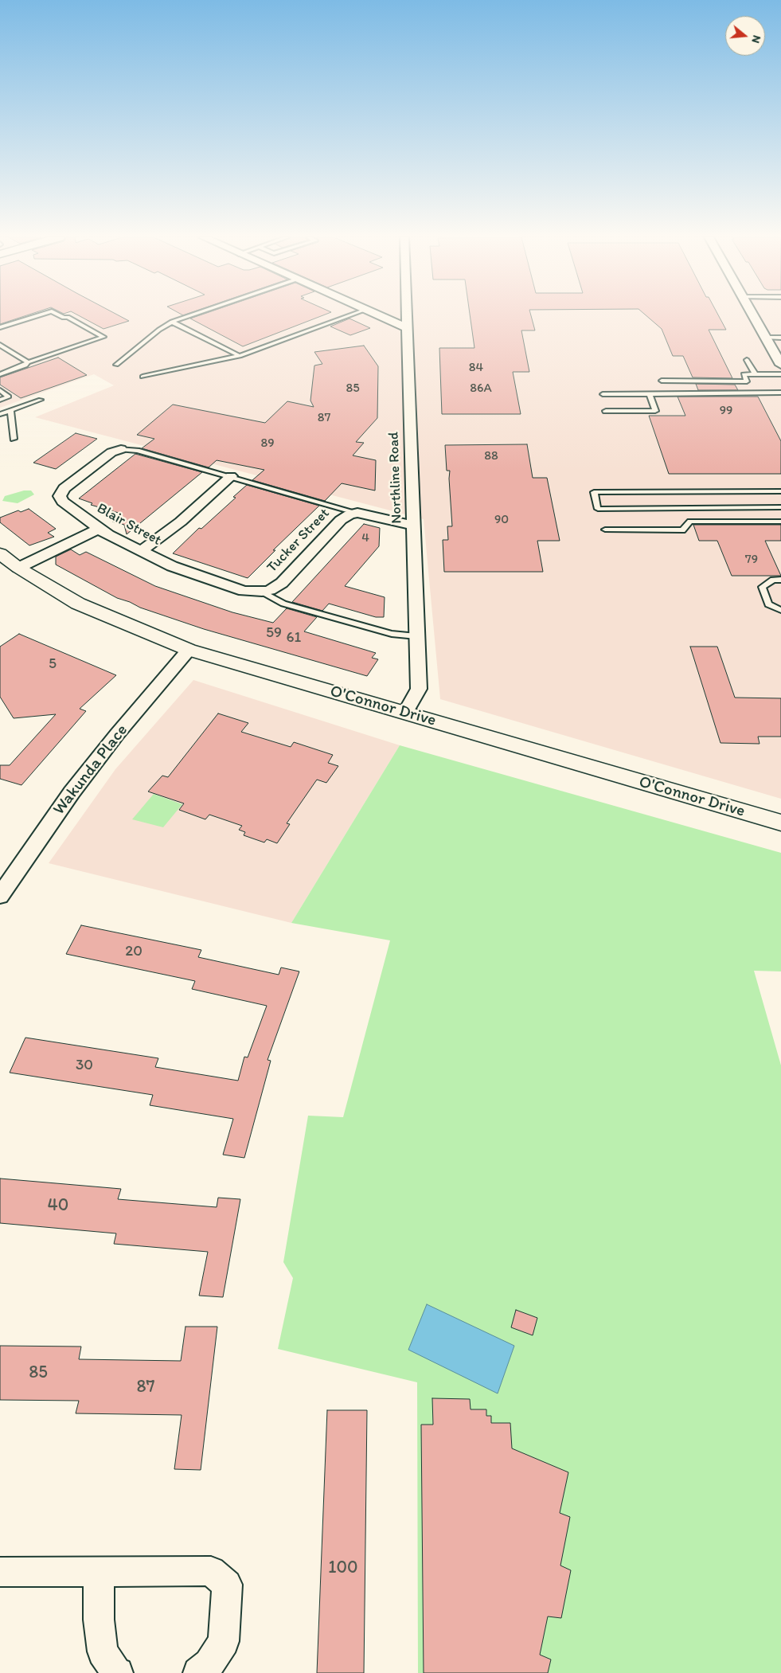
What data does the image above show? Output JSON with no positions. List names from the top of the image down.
{
  "streets": {
    "main road": ["O'Connor Drive"],
    "street": [
      "Northline Road",
      "Blair Street",
      "Tucker Street",
      "Wakunda Place"
    ]
  },
  "crossings": [
    ["Northline Road", "Blair Street"],
    ["Northline Road", "O'Connor Drive"],
    ["Blair Street", "Tucker Street"],
    ["O'Connor Drive", "Wakunda Place"]
  ],
  "house_numbers": [
    "84",
    "85",
    "86A",
    "99",
    "87",
    "89",
    "88",
    "90",
    "4",
    "79",
    "59",
    "61",
    "5",
    "20",
    "30",
    "40",
    "85",
    "87",
    "100"
  ],
  "north": "right"
}
